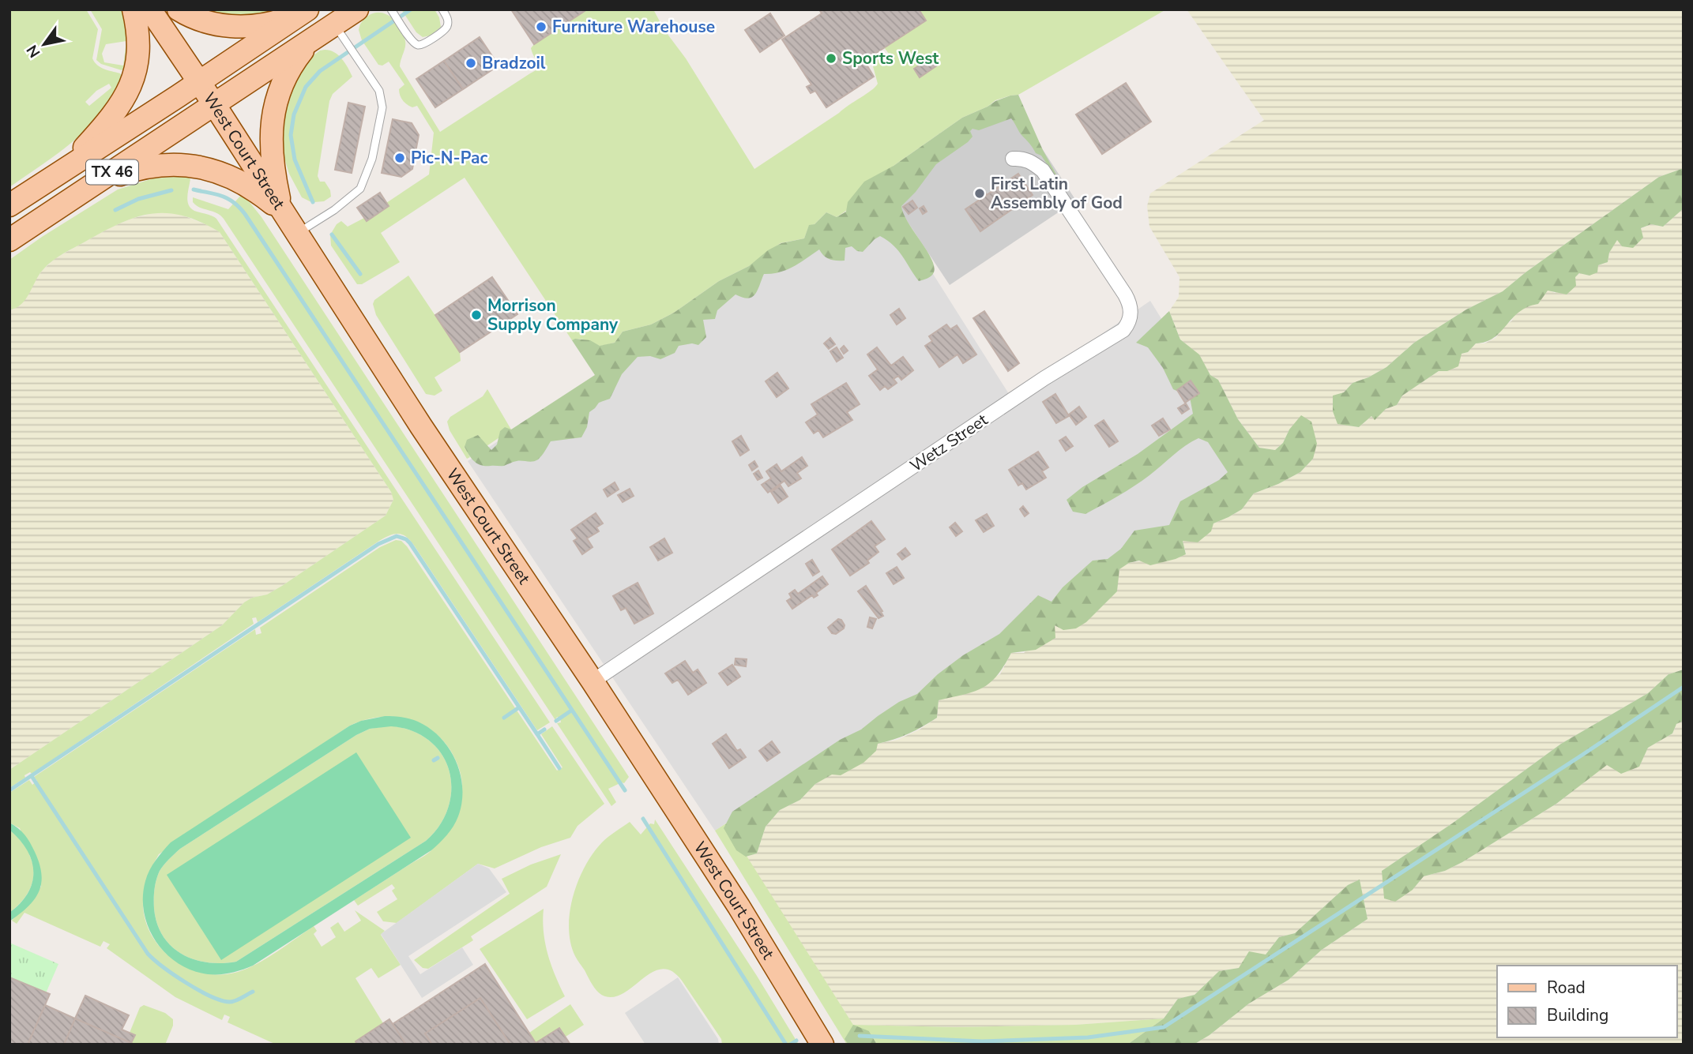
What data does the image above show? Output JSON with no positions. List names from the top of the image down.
{
  "streets": {
    "main road": ["West Court Street", "TX 46"],
    "street": ["Wetz Street"]
  },
  "crossings": [
    ["West Court Street", "TX 46"],
    ["West Court Street", "Wetz Street"]
  ],
  "places": [
    "Furniture Warehouse",
    "Sports West",
    "Bradzoil",
    "Pic-N-Pac",
    "First Latin Assembly of God",
    "Morrison Supply Company"
  ],
  "legend": ["Road", "Building"],
  "north": "bottom left"
}
